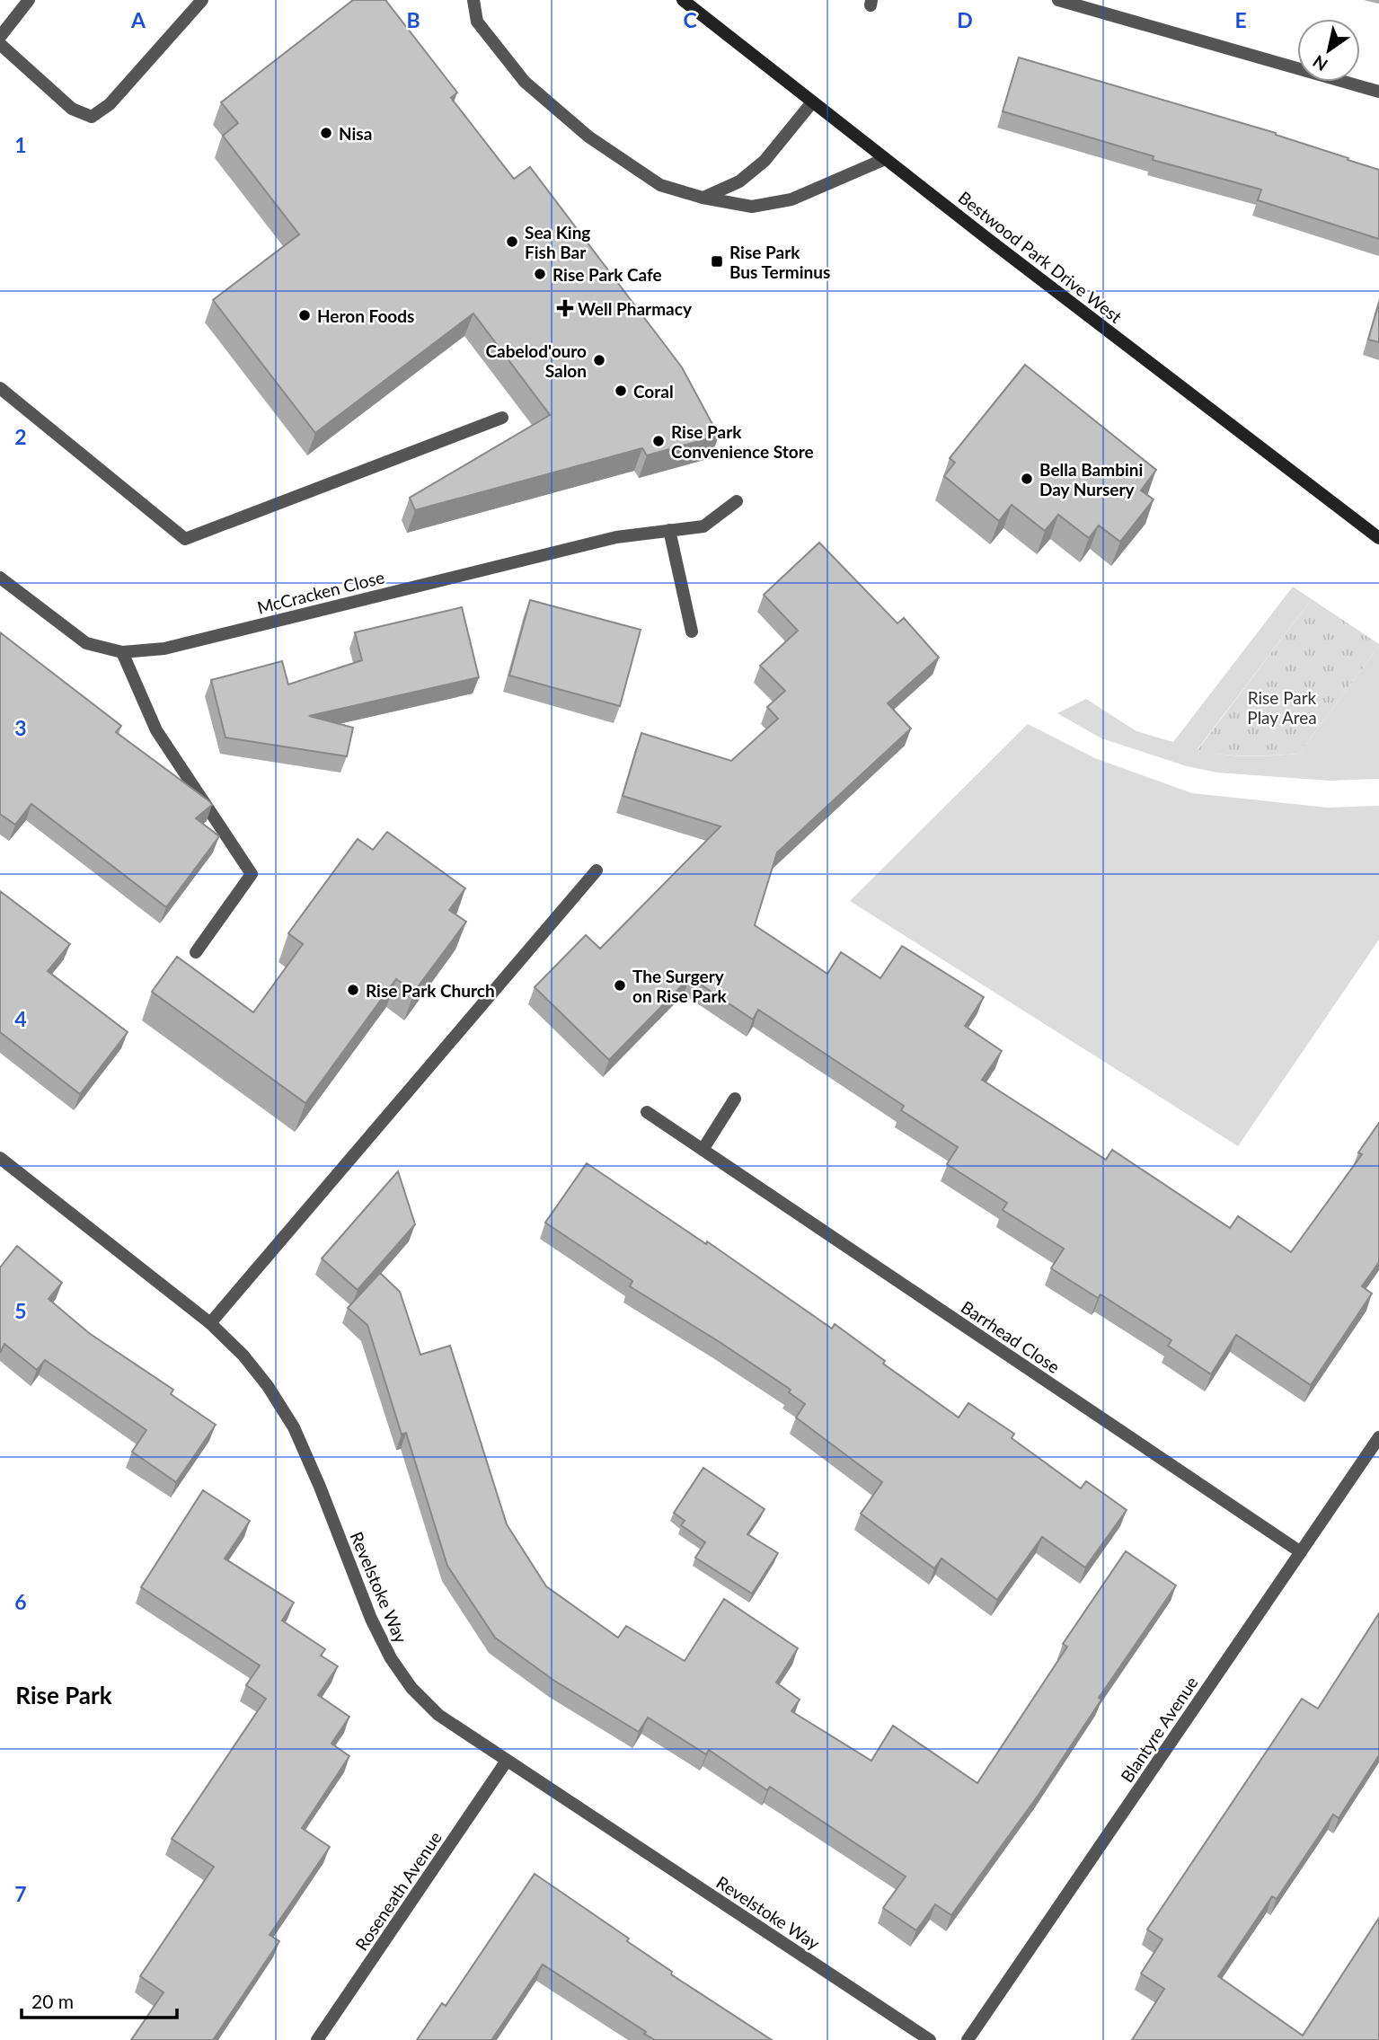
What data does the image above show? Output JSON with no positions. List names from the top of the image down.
{
  "streets": {
    "street": [
      "Bestwood Park Drive West",
      "McCracken Close",
      "Barrhead Close",
      "Revelstoke Way",
      "Blantyre Avenue",
      "Roseneath Avenue"
    ]
  },
  "crossings": [
    ["Barrhead Close", "Blantyre Avenue"],
    ["Revelstoke Way", "Roseneath Avenue"]
  ],
  "districts": ["Rise Park"],
  "parks": ["Rise Park Play Area"],
  "places": {
    "other": [
      "Nisa",
      "Sea King Fish Bar",
      "Rise Park Cafe",
      "Heron Foods",
      "Cabelod'ouro Salon",
      "Coral",
      "Rise Park Convenience Store",
      "Bella Bambini Day Nursery",
      "The Surgery on Rise Park",
      "Rise Park Church"
    ],
    "transit": ["Rise Park Bus Terminus"],
    "health": ["Well Pharmacy"]
  },
  "scale_bar": "20 m",
  "north": "bottom left",
  "grid": {
    "columns": [
      "A",
      "B",
      "C",
      "D",
      "E"
    ],
    "rows": [
      "1",
      "2",
      "3",
      "4",
      "5",
      "6",
      "7"
    ]
  }
}
